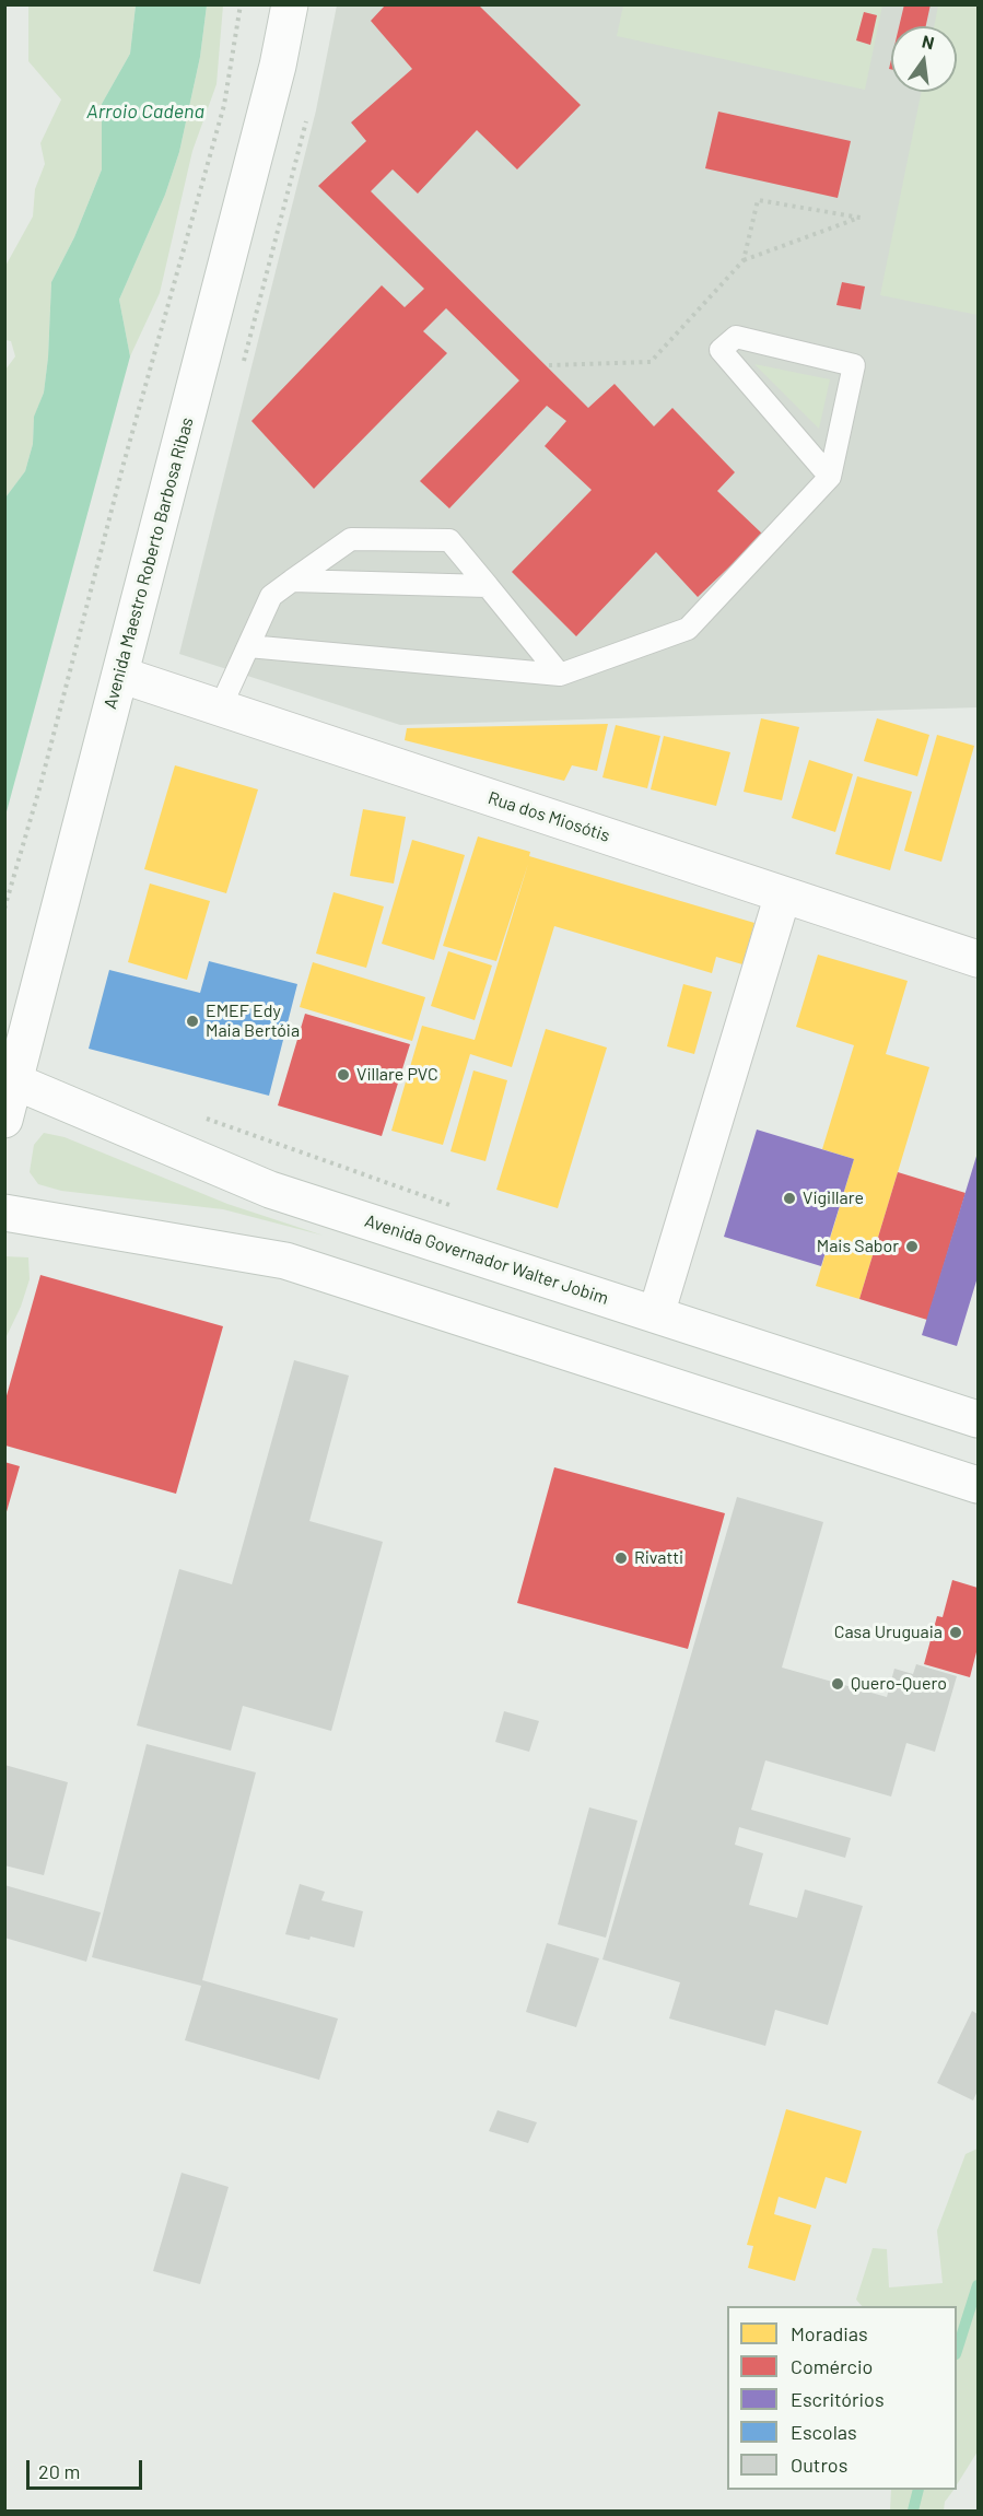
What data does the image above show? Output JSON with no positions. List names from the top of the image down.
{
  "streets": {
    "main road": ["Avenida Maestro Roberto Barbosa Ribas", "Rua dos Miosótis", "Avenida Governador Walter Jobim"]
  },
  "crossings": [
    ["Avenida Maestro Roberto Barbosa Ribas", "Rua dos Miosótis"],
    ["Avenida Maestro Roberto Barbosa Ribas", "Avenida Governador Walter Jobim"]
  ],
  "water": ["Arroio Cadena"],
  "places": [
    "EMEF Edy Maia Bertóia",
    "Villare PVC",
    "Vigillare",
    "Mais Sabor",
    "Rivatti",
    "Casa Uruguaia",
    "Quero-Quero"
  ],
  "legend": [
    "Moradias",
    "Comércio",
    "Escritórios",
    "Escolas",
    "Outros"
  ],
  "scale_bar": "20 m",
  "north": "top"
}
